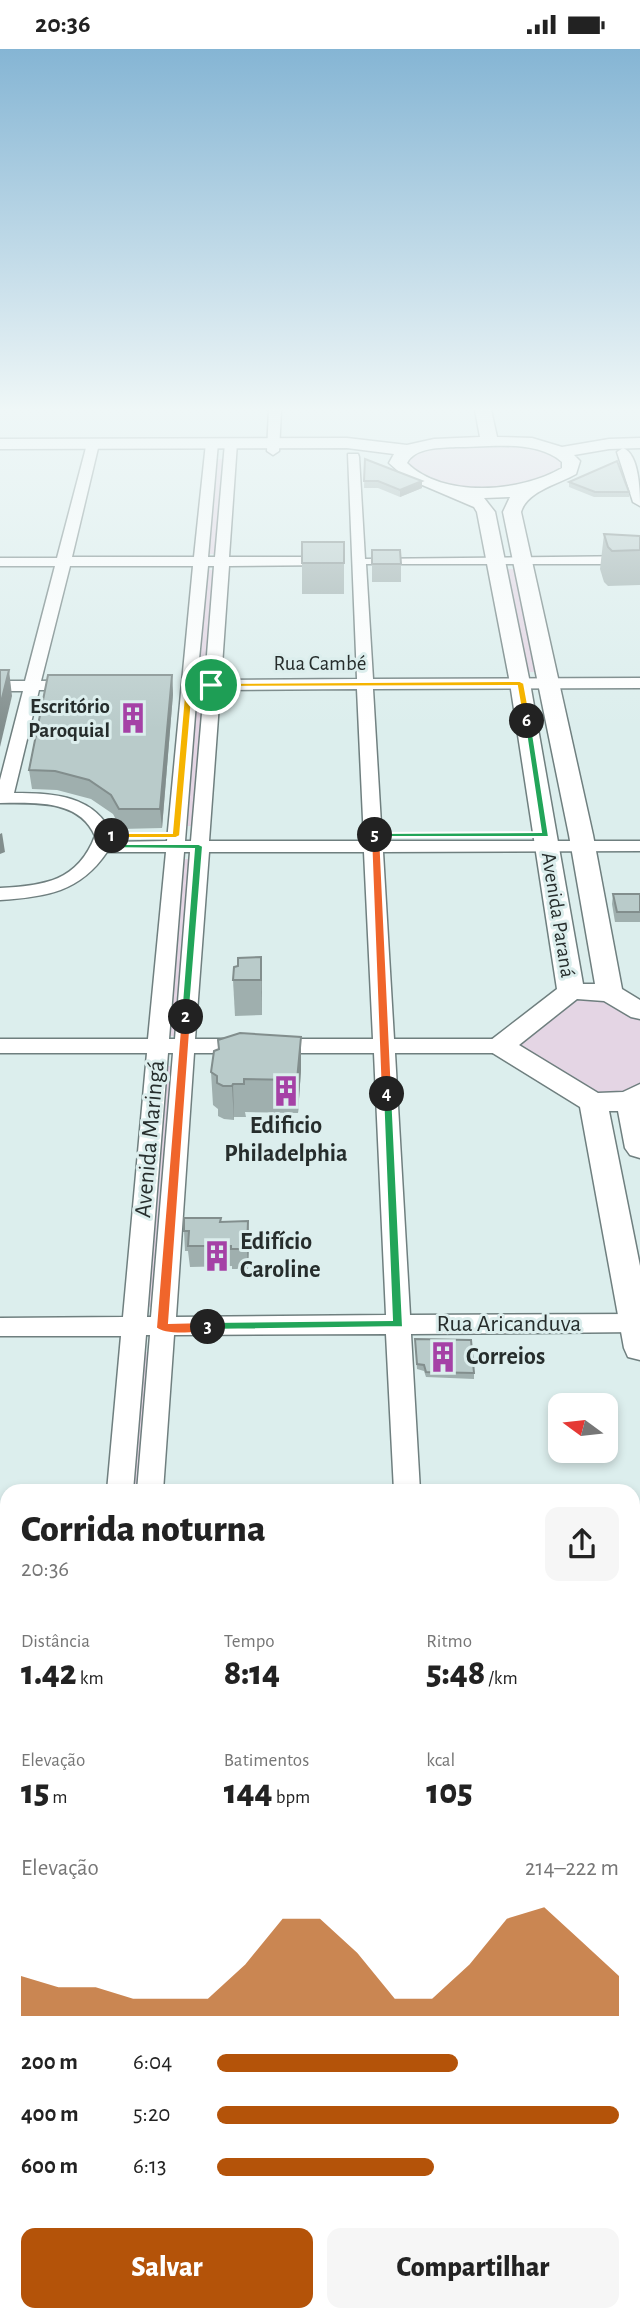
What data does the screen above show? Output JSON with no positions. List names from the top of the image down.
{
  "streets": {
    "main road": ["Avenida Paraná"],
    "street": ["Rua Cambé", "Avenida Maringá", "Rua Aricanduva"]
  },
  "crossings": [
    ["Rua Cambé", "Avenida Paraná"],
    ["Rua Cambé", "Avenida Maringá"],
    ["Avenida Maringá", "Rua Aricanduva"]
  ],
  "places": {
    "building": [
      "Escritório Paroquial",
      "Edificio Philadelphia",
      "Edifício Caroline",
      "Correios"
    ]
  },
  "north": "left",
  "page": {
    "status": "20:36",
    "pins": [
      "6",
      "5",
      "1",
      "2",
      "4",
      "3"
    ],
    "heading": ["Corrida noturna", "20:36"],
    "stats": [
      ["Distância", "1.42 km"],
      ["Tempo", "8:14"],
      ["Ritmo", "5:48 /km"],
      ["Elevação", "15 m"],
      ["Batimentos", "144 bpm"],
      ["kcal", "105"]
    ],
    "chart": ["Elevação", "214–222 m"],
    "list": [
      {
        "name": "200 m",
        "note": "6:04"
      },
      {
        "name": "400 m",
        "note": "5:20"
      },
      {
        "name": "600 m",
        "note": "6:13"
      }
    ],
    "buttons": ["Salvar", "Compartilhar"]
  }
}
